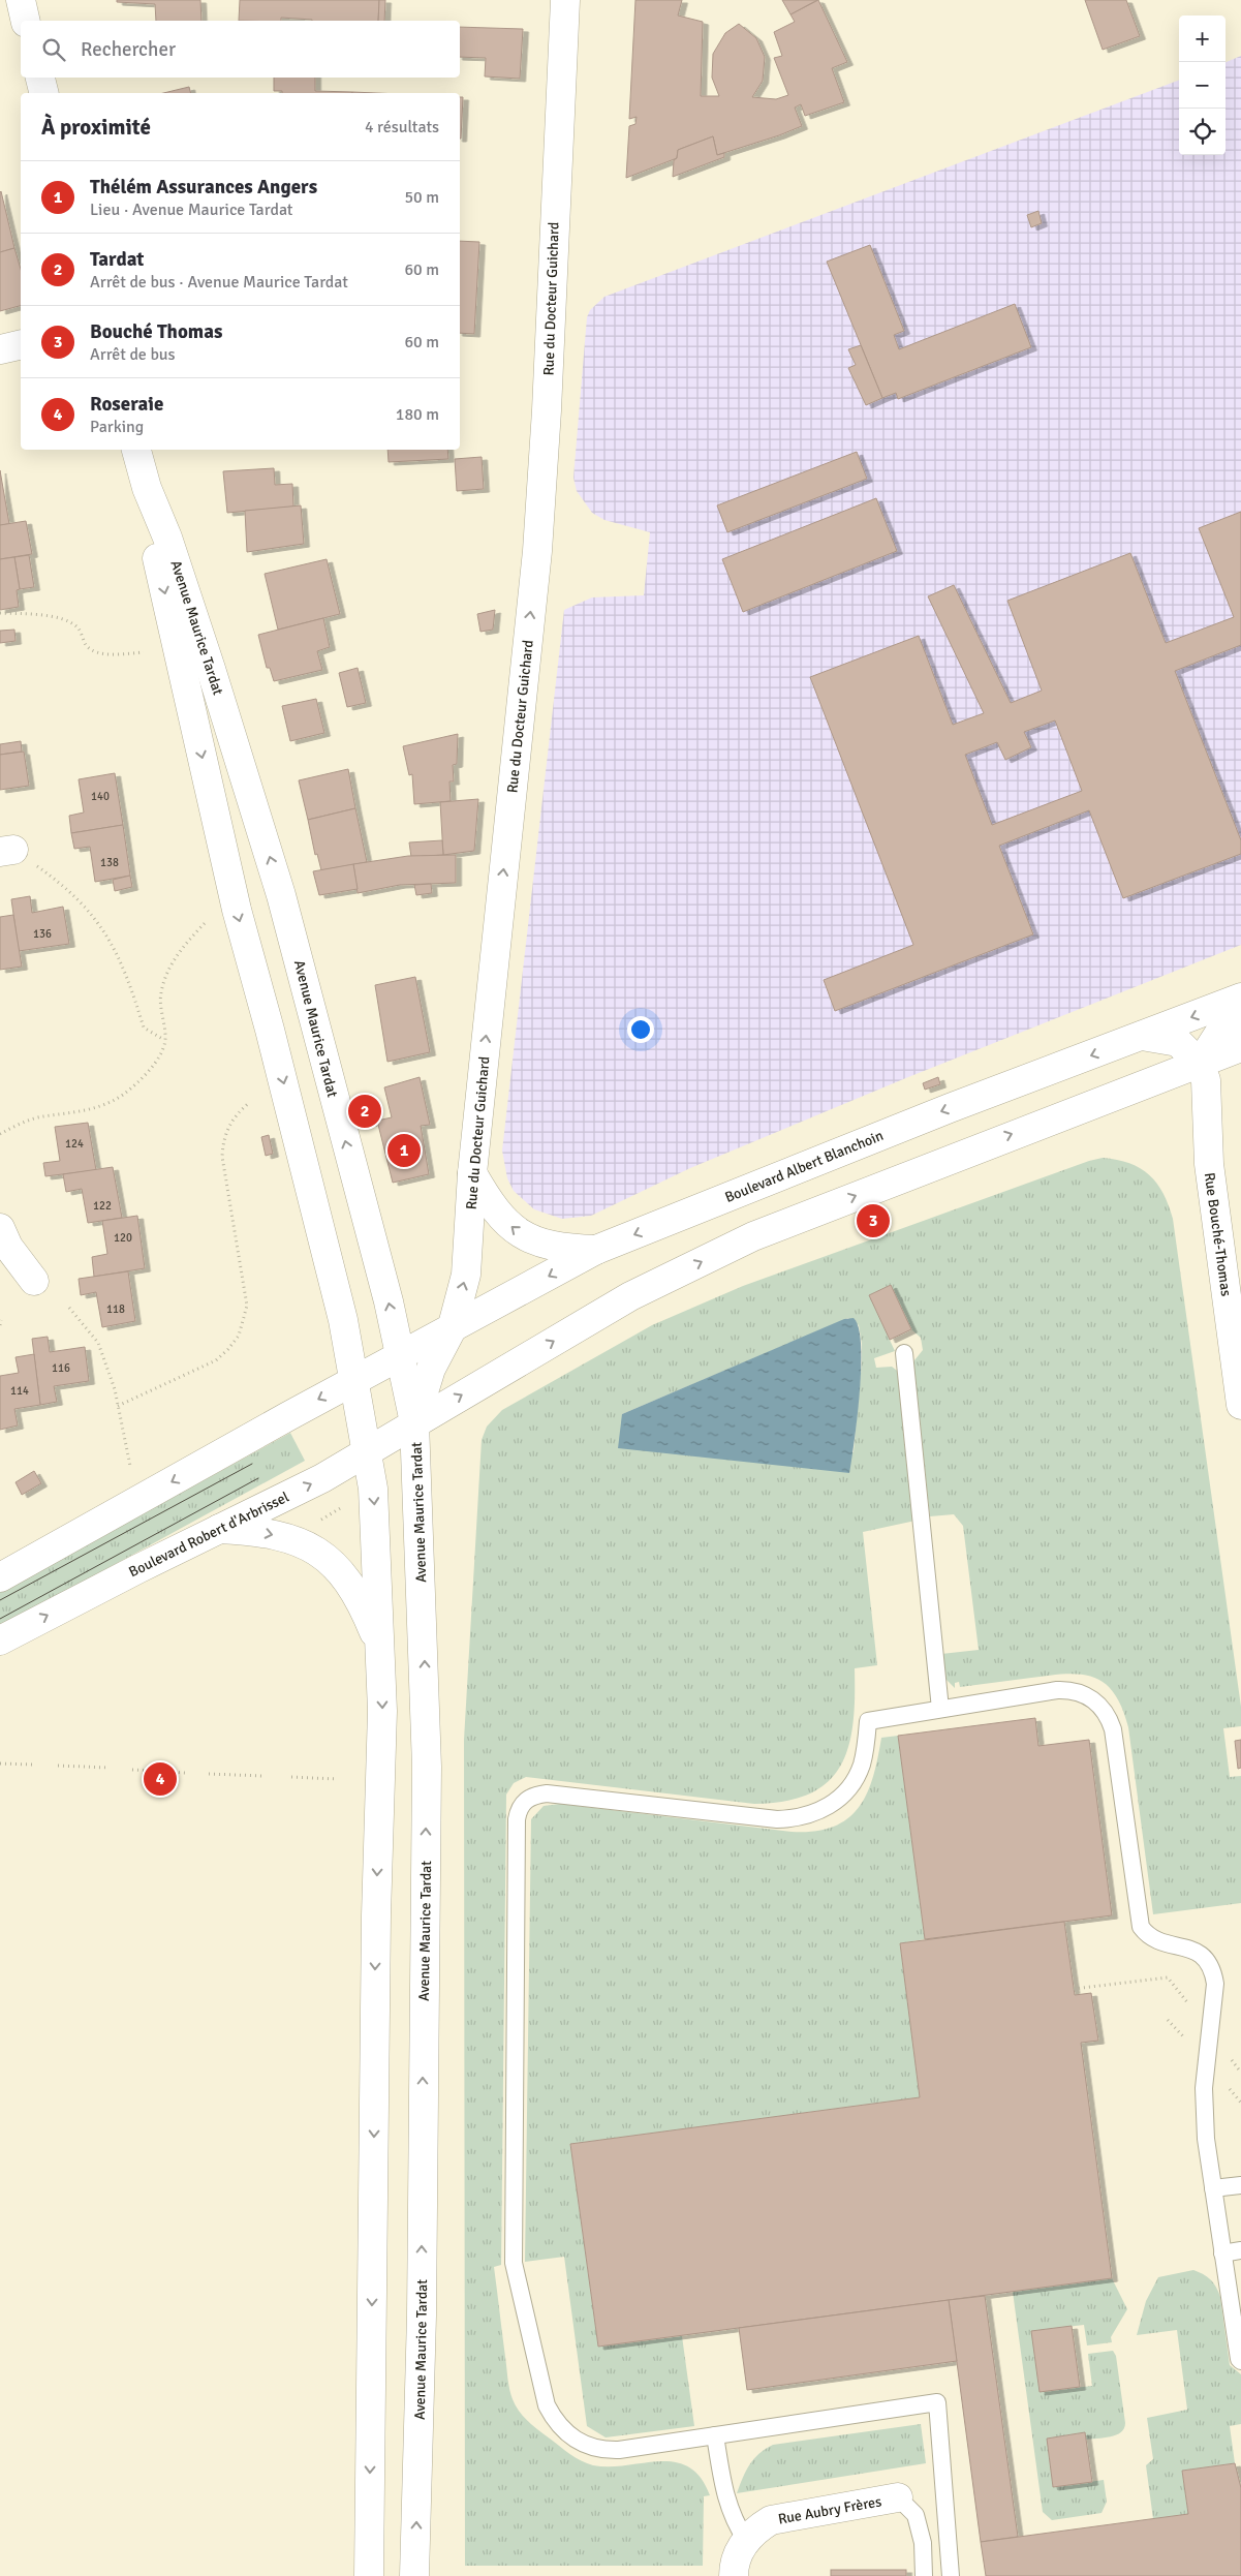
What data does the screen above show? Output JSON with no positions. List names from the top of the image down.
{
  "streets": {
    "street": [
      "Rue du Docteur Guichard",
      "Avenue Maurice Tardat",
      "Boulevard Albert Blanchoin",
      "Rue Bouché-Thomas",
      "Boulevard Robert d'Arbrissel",
      "Rue Aubry Frères"
    ]
  },
  "crossings": [
    ["Rue du Docteur Guichard", "Avenue Maurice Tardat"],
    ["Rue du Docteur Guichard", "Boulevard Albert Blanchoin"],
    ["Rue du Docteur Guichard", "Boulevard Robert d'Arbrissel"],
    ["Avenue Maurice Tardat", "Boulevard Albert Blanchoin"],
    ["Avenue Maurice Tardat", "Boulevard Robert d'Arbrissel"]
  ],
  "one_way": ["Rue du Docteur Guichard"],
  "house_numbers": [
    "140",
    "138",
    "136",
    "124",
    "122",
    "120",
    "118",
    "116",
    "114"
  ],
  "page": {
    "map_buttons": ["+", "−"],
    "search": "Rechercher",
    "heading": ["À proximité", "4 résultats"],
    "list": [
      {
        "mark": "1",
        "name": "Thélém Assurances Angers",
        "note": "Lieu · Avenue Maurice Tardat",
        "value": "50 m"
      },
      {
        "mark": "2",
        "name": "Tardat",
        "note": "Arrêt de bus · Avenue Maurice Tardat",
        "value": "60 m"
      },
      {
        "mark": "3",
        "name": "Bouché Thomas",
        "note": "Arrêt de bus",
        "value": "60 m"
      },
      {
        "mark": "4",
        "name": "Roseraie",
        "note": "Parking",
        "value": "180 m"
      }
    ],
    "pins": [
      "2",
      "1",
      "3",
      "4"
    ]
  }
}
